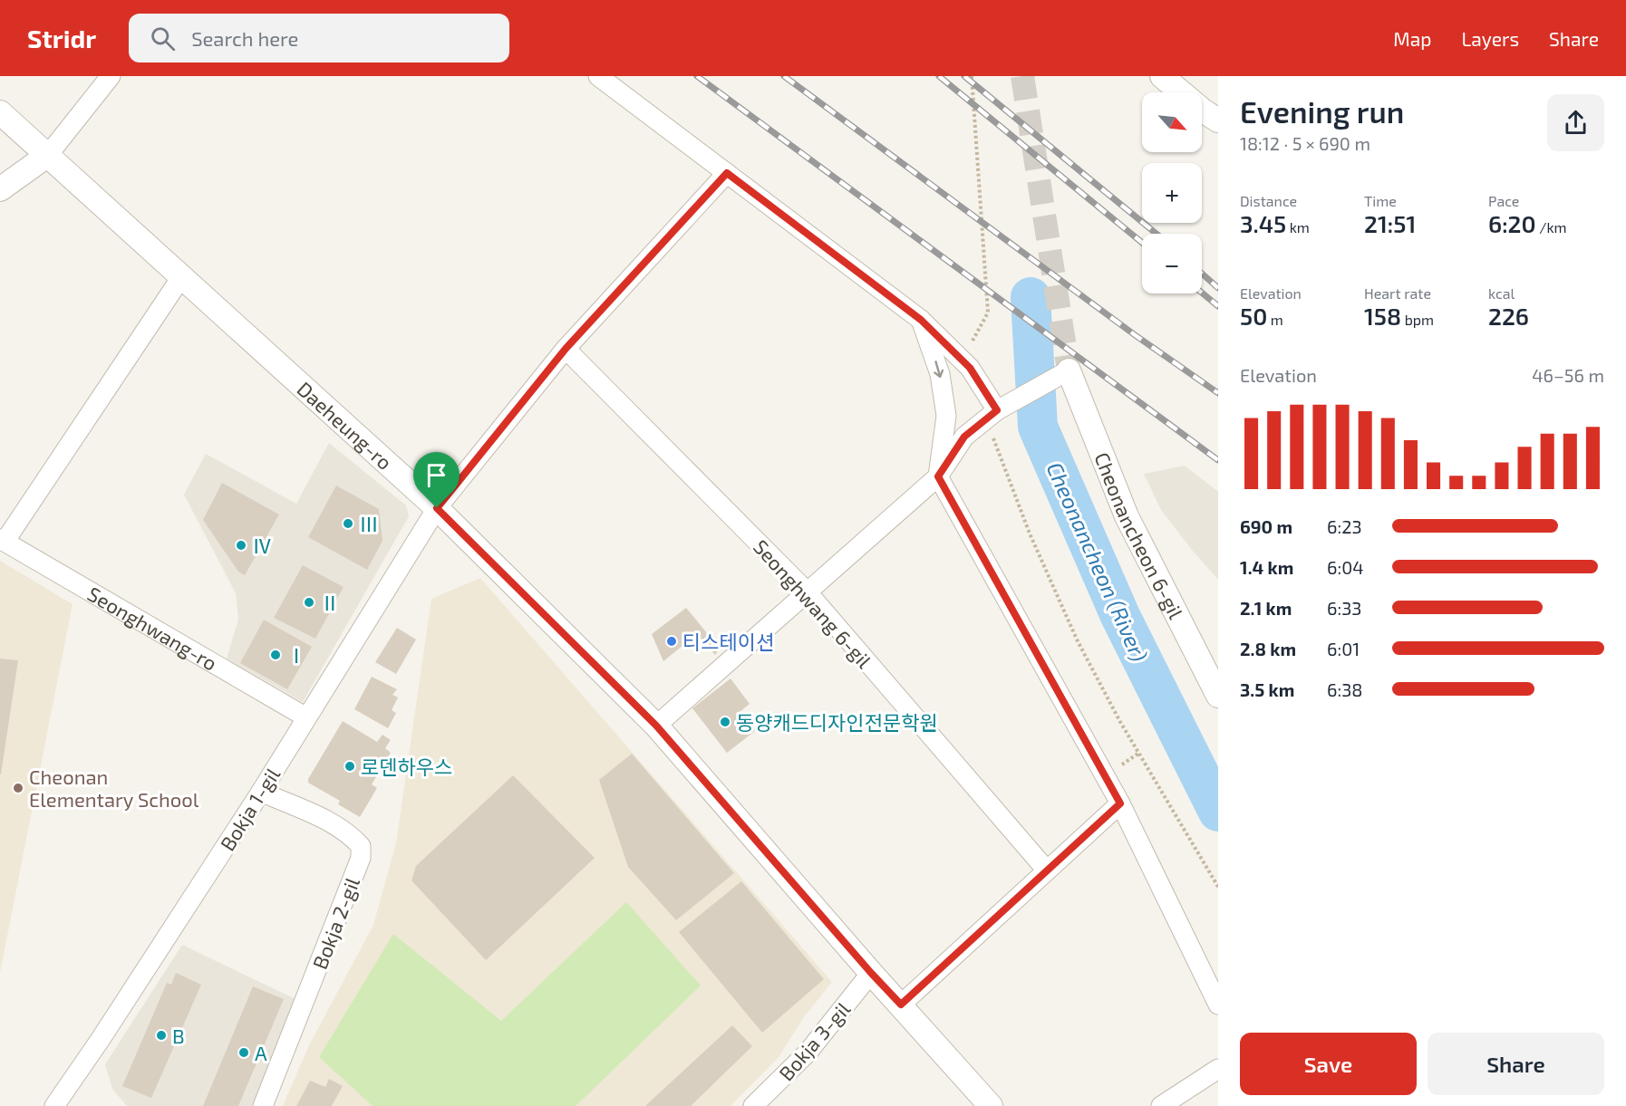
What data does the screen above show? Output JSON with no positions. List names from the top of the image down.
{
  "streets": {
    "street": [
      "Daeheung-ro",
      "Cheonancheon 6-gil",
      "Seonghwang 6-gil",
      "Seonghwang-ro",
      "Bokja 1-gil",
      "Bokja 2-gil",
      "Bokja 3-gil"
    ]
  },
  "crossings": [
    ["Daeheung-ro", "Bokja 1-gil"],
    ["Daeheung-ro", "Bokja 3-gil"],
    ["Seonghwang 6-gil", "Bokja 1-gil"],
    ["Seonghwang-ro", "Bokja 1-gil"],
    ["Bokja 1-gil", "Bokja 2-gil"]
  ],
  "water": ["Cheonancheon (River)"],
  "places": [
    "Ⅲ",
    "Ⅳ",
    "Ⅱ",
    "티스테이션",
    "Ⅰ",
    "동양캐드디자인전문학원",
    "로덴하우스",
    "Cheonan Elementary School",
    "B",
    "A"
  ],
  "north": "bottom right",
  "page": {
    "header": "Stridr",
    "search": "Search here",
    "nav": ["Map", "Layers", "Share"],
    "heading": ["Evening run", "18:12 · 5 × 690 m"],
    "map_buttons": ["+", "−"],
    "stats": [
      ["Distance", "3.45 km"],
      ["Time", "21:51"],
      ["Pace", "6:20 /km"],
      ["Elevation", "50 m"],
      ["Heart rate", "158 bpm"],
      ["kcal", "226"]
    ],
    "chart": ["Elevation", "46–56 m"],
    "list": [
      {
        "name": "690 m",
        "note": "6:23"
      },
      {
        "name": "1.4 km",
        "note": "6:04"
      },
      {
        "name": "2.1 km",
        "note": "6:33"
      },
      {
        "name": "2.8 km",
        "note": "6:01"
      },
      {
        "name": "3.5 km",
        "note": "6:38"
      }
    ],
    "buttons": ["Save", "Share"]
  }
}
